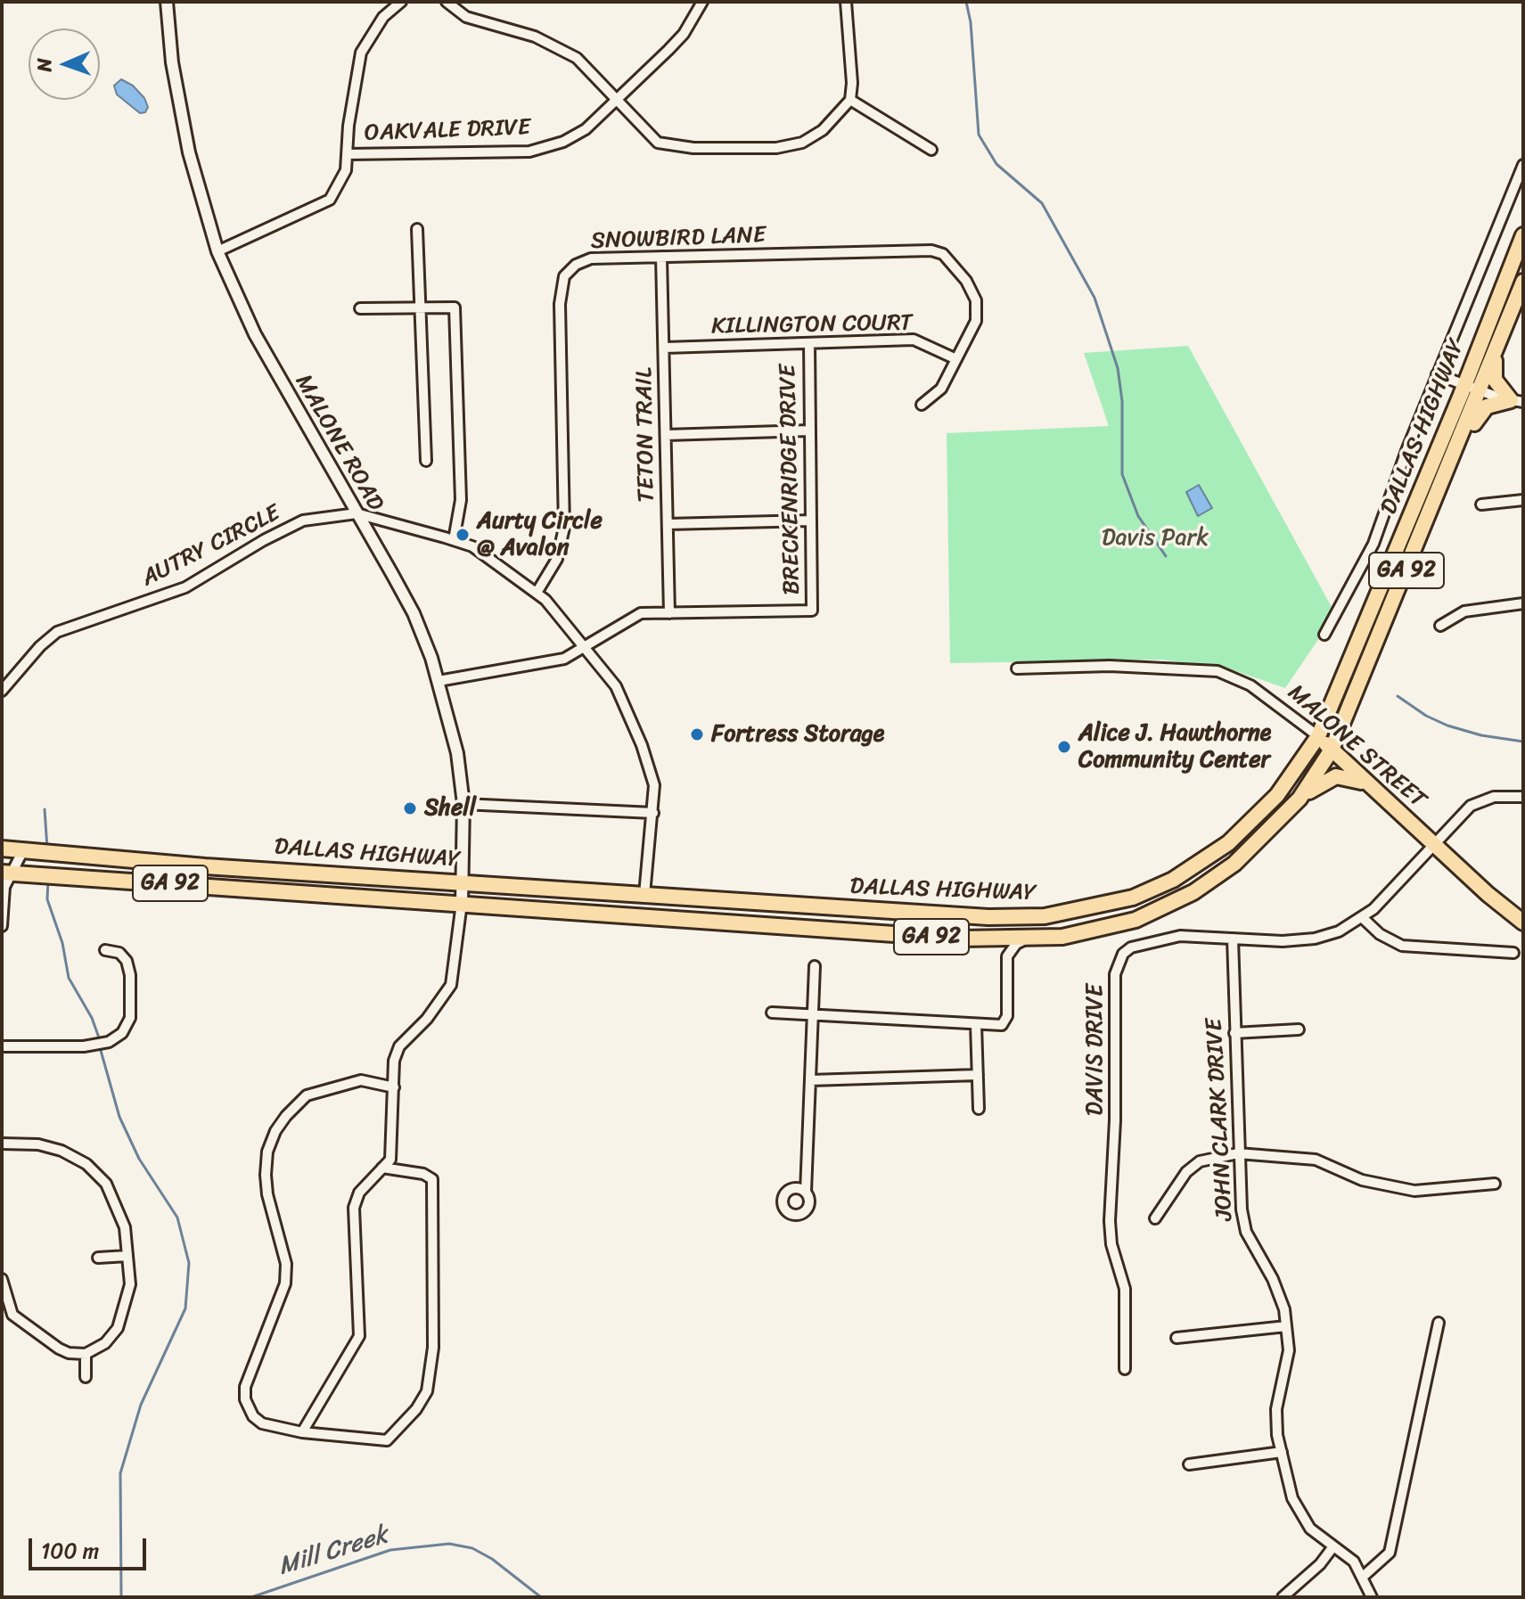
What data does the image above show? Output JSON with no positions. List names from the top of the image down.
{
  "streets": {
    "main road": ["DALLAS HIGHWAY", "GA 92", "MALONE STREET"],
    "street": [
      "OAKVALE DRIVE",
      "SNOWBIRD LANE",
      "KILLINGTON COURT",
      "TETON TRAIL",
      "MALONE ROAD",
      "BRECKENRIDGE DRIVE",
      "AUTRY CIRCLE",
      "DAVIS DRIVE",
      "JOHN CLARK DRIVE"
    ]
  },
  "crossings": [
    ["SNOWBIRD LANE", "KILLINGTON COURT"],
    ["SNOWBIRD LANE", "TETON TRAIL"],
    ["SNOWBIRD LANE", "AUTRY CIRCLE"],
    ["KILLINGTON COURT", "TETON TRAIL"],
    ["KILLINGTON COURT", "BRECKENRIDGE DRIVE"],
    ["DALLAS HIGHWAY", "MALONE ROAD"],
    ["DALLAS HIGHWAY", "AUTRY CIRCLE"],
    ["DALLAS HIGHWAY", "MALONE STREET"],
    ["TETON TRAIL", "BRECKENRIDGE DRIVE"],
    ["MALONE ROAD", "BRECKENRIDGE DRIVE"],
    ["MALONE ROAD", "AUTRY CIRCLE"],
    ["BRECKENRIDGE DRIVE", "AUTRY CIRCLE"],
    ["MALONE STREET", "DAVIS DRIVE"],
    ["DAVIS DRIVE", "JOHN CLARK DRIVE"]
  ],
  "water": ["Mill Creek"],
  "parks": ["Davis Park"],
  "places": [
    "Aurty Circle @ Avalon",
    "Fortress Storage",
    "Alice J. Hawthorne Community Center",
    "Shell"
  ],
  "scale_bar": "100 m",
  "north": "left"
}
